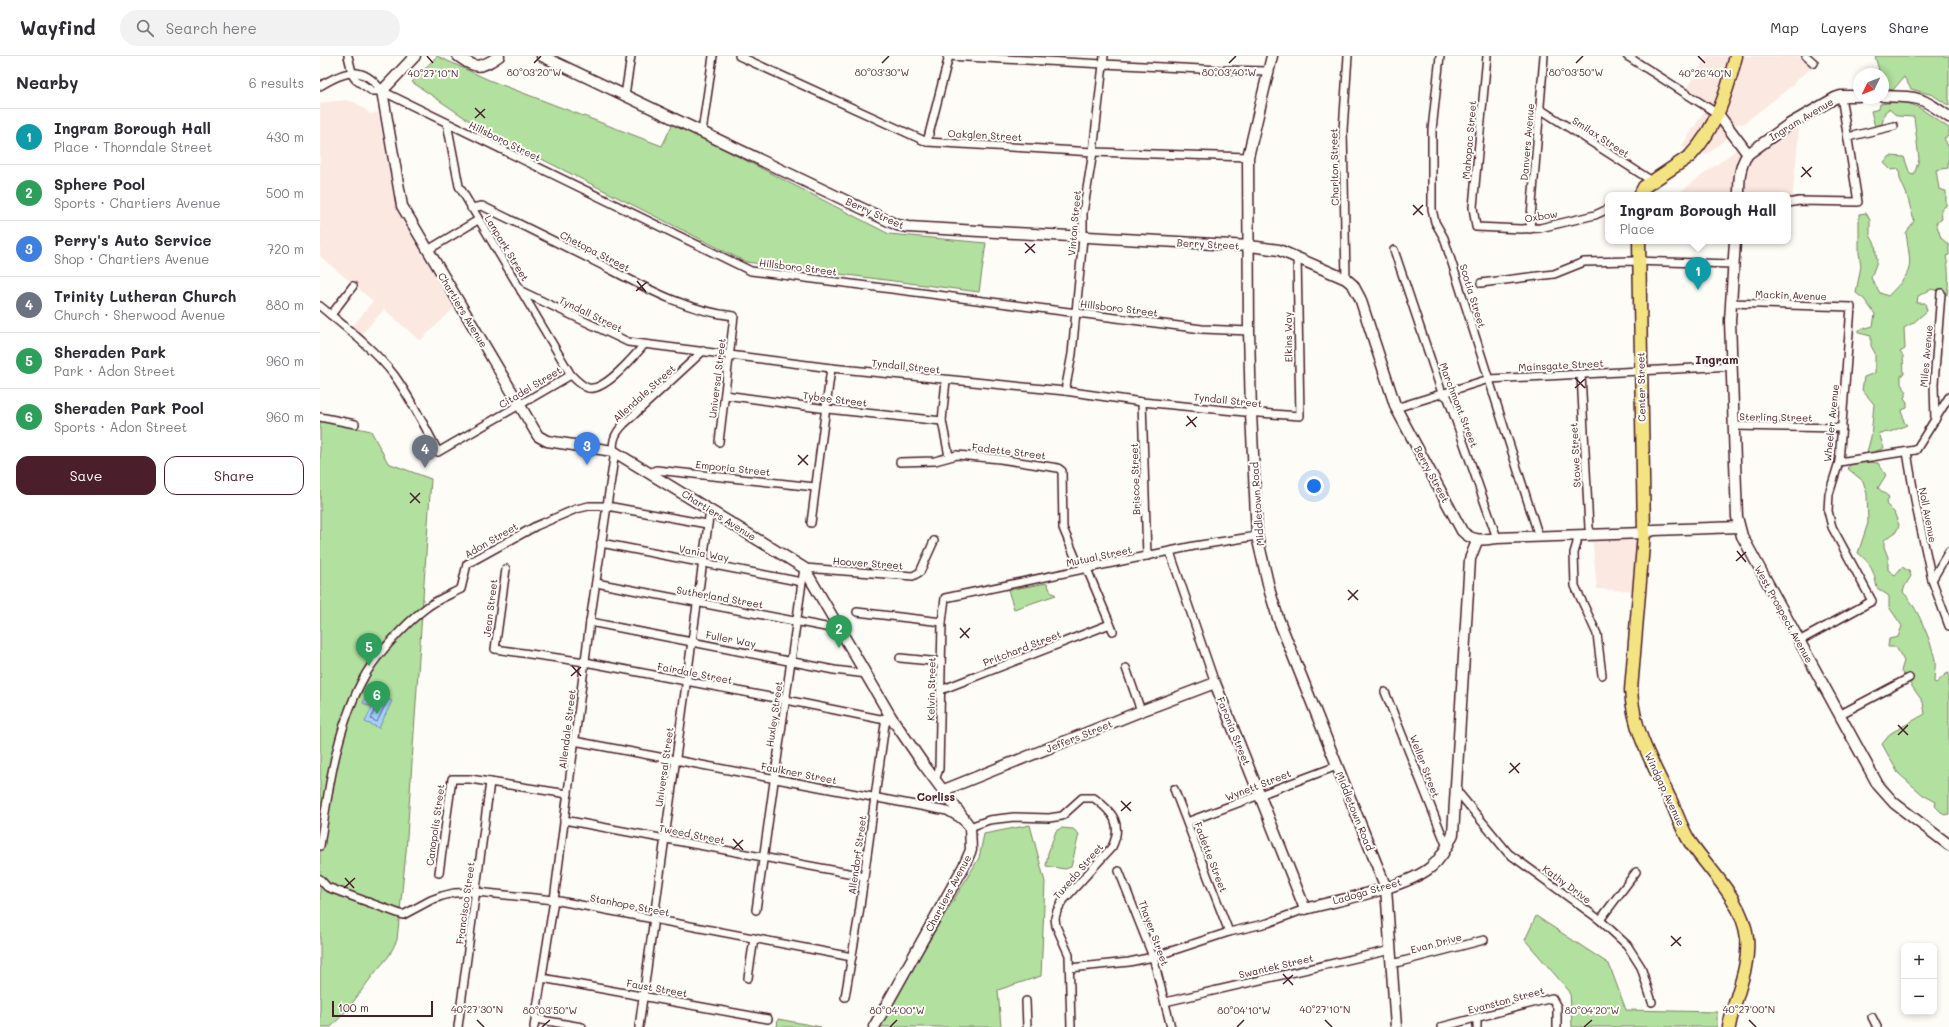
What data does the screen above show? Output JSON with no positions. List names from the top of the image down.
{
  "streets": {
    "main road": ["Center Street", "Windgap Avenue"],
    "street": [
      "Ingram Avenue",
      "Oakglen Street",
      "Smilax Street",
      "Mahopac Street",
      "Hillsboro Street",
      "Danvers Avenue",
      "Charlton Street",
      "Berry Street",
      "Oxbow",
      "Vinton Street",
      "Lanpark Street",
      "Chetopa Street",
      "Mackin Avenue",
      "Scotia Street",
      "Chartiers Avenue",
      "Tyndall Street",
      "Elkins Way",
      "Miles Avenue",
      "Mainsgate Street",
      "Universal Street",
      "Citadel Street",
      "Allendale Street",
      "Tybee Street",
      "Marchmont Street",
      "Sterling Street",
      "Wheeler Avenue",
      "Fadette Street",
      "Stowe Street",
      "Emporia Street",
      "Briscoe Street",
      "Middletown Road",
      "Noll Avenue",
      "Adon Street",
      "Vania Way",
      "Mutual Street",
      "Hoover Street",
      "Sutherland Street",
      "Jean Street",
      "West Prospect Avenue",
      "Fuller Way",
      "Pritchard Street",
      "Fairdale Street",
      "Kelvin Street",
      "Huxley Street",
      "Faronia Street",
      "Jeffers Street",
      "Weller Street",
      "Faulkner Street",
      "Wynett Street",
      "Canopolis Street",
      "Tweed Street",
      "Allendorf Street",
      "Tuxedo Street",
      "Kathy Drive",
      "Ladoga Street",
      "Francisco Street",
      "Stanhope Street",
      "Thayer Street",
      "Evan Drive",
      "Swantek Street",
      "Faust Street",
      "Evanston Street"
    ]
  },
  "crossings": [
    ["Oakglen Street", "Vinton Street"],
    ["Oakglen Street", "Middletown Road"],
    ["Smilax Street", "Danvers Avenue"],
    ["Mahopac Street", "Oxbow"],
    ["Hillsboro Street", "Vinton Street"],
    ["Hillsboro Street", "Lanpark Street"],
    ["Hillsboro Street", "Chartiers Avenue"],
    ["Hillsboro Street", "Middletown Road"],
    ["Danvers Avenue", "Oxbow"],
    ["Charlton Street", "Berry Street"],
    ["Berry Street", "Vinton Street"],
    ["Berry Street", "Elkins Way"],
    ["Berry Street", "Mainsgate Street"],
    ["Berry Street", "Middletown Road"],
    ["Berry Street", "Ladoga Street"],
    ["Vinton Street", "Tyndall Street"],
    ["Lanpark Street", "Chetopa Street"],
    ["Lanpark Street", "Tyndall Street"],
    ["Lanpark Street", "Citadel Street"],
    ["Chetopa Street", "Universal Street"],
    ["Mackin Avenue", "Wheeler Avenue"],
    ["Mackin Avenue", "West Prospect Avenue"],
    ["Scotia Street", "Mainsgate Street"],
    ["Chartiers Avenue", "Universal Street"],
    ["Chartiers Avenue", "Citadel Street"],
    ["Chartiers Avenue", "Allendale Street"],
    ["Chartiers Avenue", "Emporia Street"],
    ["Chartiers Avenue", "Hoover Street"],
    ["Chartiers Avenue", "Sutherland Street"],
    ["Chartiers Avenue", "Fuller Way"],
    ["Chartiers Avenue", "Fairdale Street"],
    ["Chartiers Avenue", "Kelvin Street"],
    ["Chartiers Avenue", "Huxley Street"],
    ["Chartiers Avenue", "Jeffers Street"],
    ["Chartiers Avenue", "Faulkner Street"],
    ["Chartiers Avenue", "Allendorf Street"],
    ["Chartiers Avenue", "Tuxedo Street"],
    ["Tyndall Street", "Elkins Way"],
    ["Tyndall Street", "Universal Street"],
    ["Tyndall Street", "Citadel Street"],
    ["Tyndall Street", "Allendale Street"],
    ["Tyndall Street", "Briscoe Street"],
    ["Tyndall Street", "Middletown Road"],
    ["Mainsgate Street", "Center Street"],
    ["Mainsgate Street", "Marchmont Street"],
    ["Mainsgate Street", "Stowe Street"],
    ["Mainsgate Street", "West Prospect Avenue"],
    ["Universal Street", "Tybee Street"],
    ["Universal Street", "Adon Street"],
    ["Universal Street", "Vania Way"],
    ["Universal Street", "Sutherland Street"],
    ["Universal Street", "Fuller Way"],
    ["Universal Street", "Fairdale Street"],
    ["Universal Street", "Faulkner Street"],
    ["Universal Street", "Tweed Street"],
    ["Universal Street", "Stanhope Street"],
    ["Universal Street", "Faust Street"],
    ["Center Street", "Windgap Avenue"],
    ["Allendale Street", "Adon Street"],
    ["Allendale Street", "Vania Way"],
    ["Allendale Street", "Sutherland Street"],
    ["Allendale Street", "Fuller Way"],
    ["Allendale Street", "Fairdale Street"],
    ["Allendale Street", "Faulkner Street"],
    ["Allendale Street", "Tweed Street"],
    ["Allendale Street", "Stanhope Street"],
    ["Allendale Street", "Faust Street"],
    ["Sterling Street", "Wheeler Avenue"],
    ["Sterling Street", "West Prospect Avenue"],
    ["Wheeler Avenue", "West Prospect Avenue"],
    ["Fadette Street", "Mutual Street"],
    ["Fadette Street", "Pritchard Street"],
    ["Fadette Street", "Wynett Street"],
    ["Fadette Street", "Ladoga Street"],
    ["Briscoe Street", "Mutual Street"],
    ["Middletown Road", "Mutual Street"],
    ["Middletown Road", "Wynett Street"],
    ["Middletown Road", "Ladoga Street"],
    ["Middletown Road", "Evan Drive"],
    ["Middletown Road", "Swantek Street"],
    ["Vania Way", "Huxley Street"],
    ["Mutual Street", "Kelvin Street"],
    ["Mutual Street", "Faronia Street"],
    ["Hoover Street", "Huxley Street"],
    ["Sutherland Street", "Huxley Street"],
    ["Jean Street", "Fairdale Street"],
    ["Fuller Way", "Huxley Street"],
    ["Pritchard Street", "Kelvin Street"],
    ["Fairdale Street", "Huxley Street"],
    ["Fairdale Street", "Allendorf Street"],
    ["Huxley Street", "Faulkner Street"],
    ["Huxley Street", "Tweed Street"],
    ["Faronia Street", "Jeffers Street"],
    ["Faronia Street", "Wynett Street"],
    ["Faronia Street", "Ladoga Street"],
    ["Weller Street", "Ladoga Street"],
    ["Faulkner Street", "Allendorf Street"],
    ["Faulkner Street", "Tuxedo Street"],
    ["Canopolis Street", "Francisco Street"],
    ["Tweed Street", "Allendorf Street"],
    ["Allendorf Street", "Stanhope Street"],
    ["Tuxedo Street", "Ladoga Street"],
    ["Kathy Drive", "Ladoga Street"],
    ["Ladoga Street", "Thayer Street"],
    ["Francisco Street", "Stanhope Street"],
    ["Thayer Street", "Swantek Street"]
  ],
  "districts": ["Ingram", "Corliss"],
  "scale_bar": "100 m",
  "north": "bottom left",
  "page": {
    "header": "Wayfind",
    "search": "Search here",
    "nav": ["Map", "Layers", "Share"],
    "heading": ["Nearby", "6 results"],
    "list": [
      {
        "mark": "1",
        "name": "Ingram Borough Hall",
        "note": "Place · Thorndale Street",
        "value": "430 m"
      },
      {
        "mark": "2",
        "name": "Sphere Pool",
        "note": "Sports · Chartiers Avenue",
        "value": "500 m"
      },
      {
        "mark": "3",
        "name": "Perry's Auto Service",
        "note": "Shop · Chartiers Avenue",
        "value": "720 m"
      },
      {
        "mark": "4",
        "name": "Trinity Lutheran Church",
        "note": "Church · Sherwood Avenue",
        "value": "880 m"
      },
      {
        "mark": "5",
        "name": "Sheraden Park",
        "note": "Park · Adon Street",
        "value": "960 m"
      },
      {
        "mark": "6",
        "name": "Sheraden Park Pool",
        "note": "Sports · Adon Street",
        "value": "960 m"
      }
    ],
    "popup": ["Ingram Borough Hall", "Place"],
    "pins": [
      "1",
      "3",
      "4",
      "2",
      "5",
      "6"
    ],
    "buttons": ["Save", "Share"],
    "map_buttons": ["+", "−"],
    "scale": "100 m"
  },
  "coordinates": [
    "80°03'20\"W",
    "80°03'30\"W",
    "80°03'40\"W",
    "80°03'50\"W",
    "40°27'10\"N",
    "40°26'40\"N",
    "40°27'30\"N",
    "40°27'00\"N",
    "80°04'00\"W",
    "80°04'10\"W",
    "80°04'20\"W"
  ]
}
